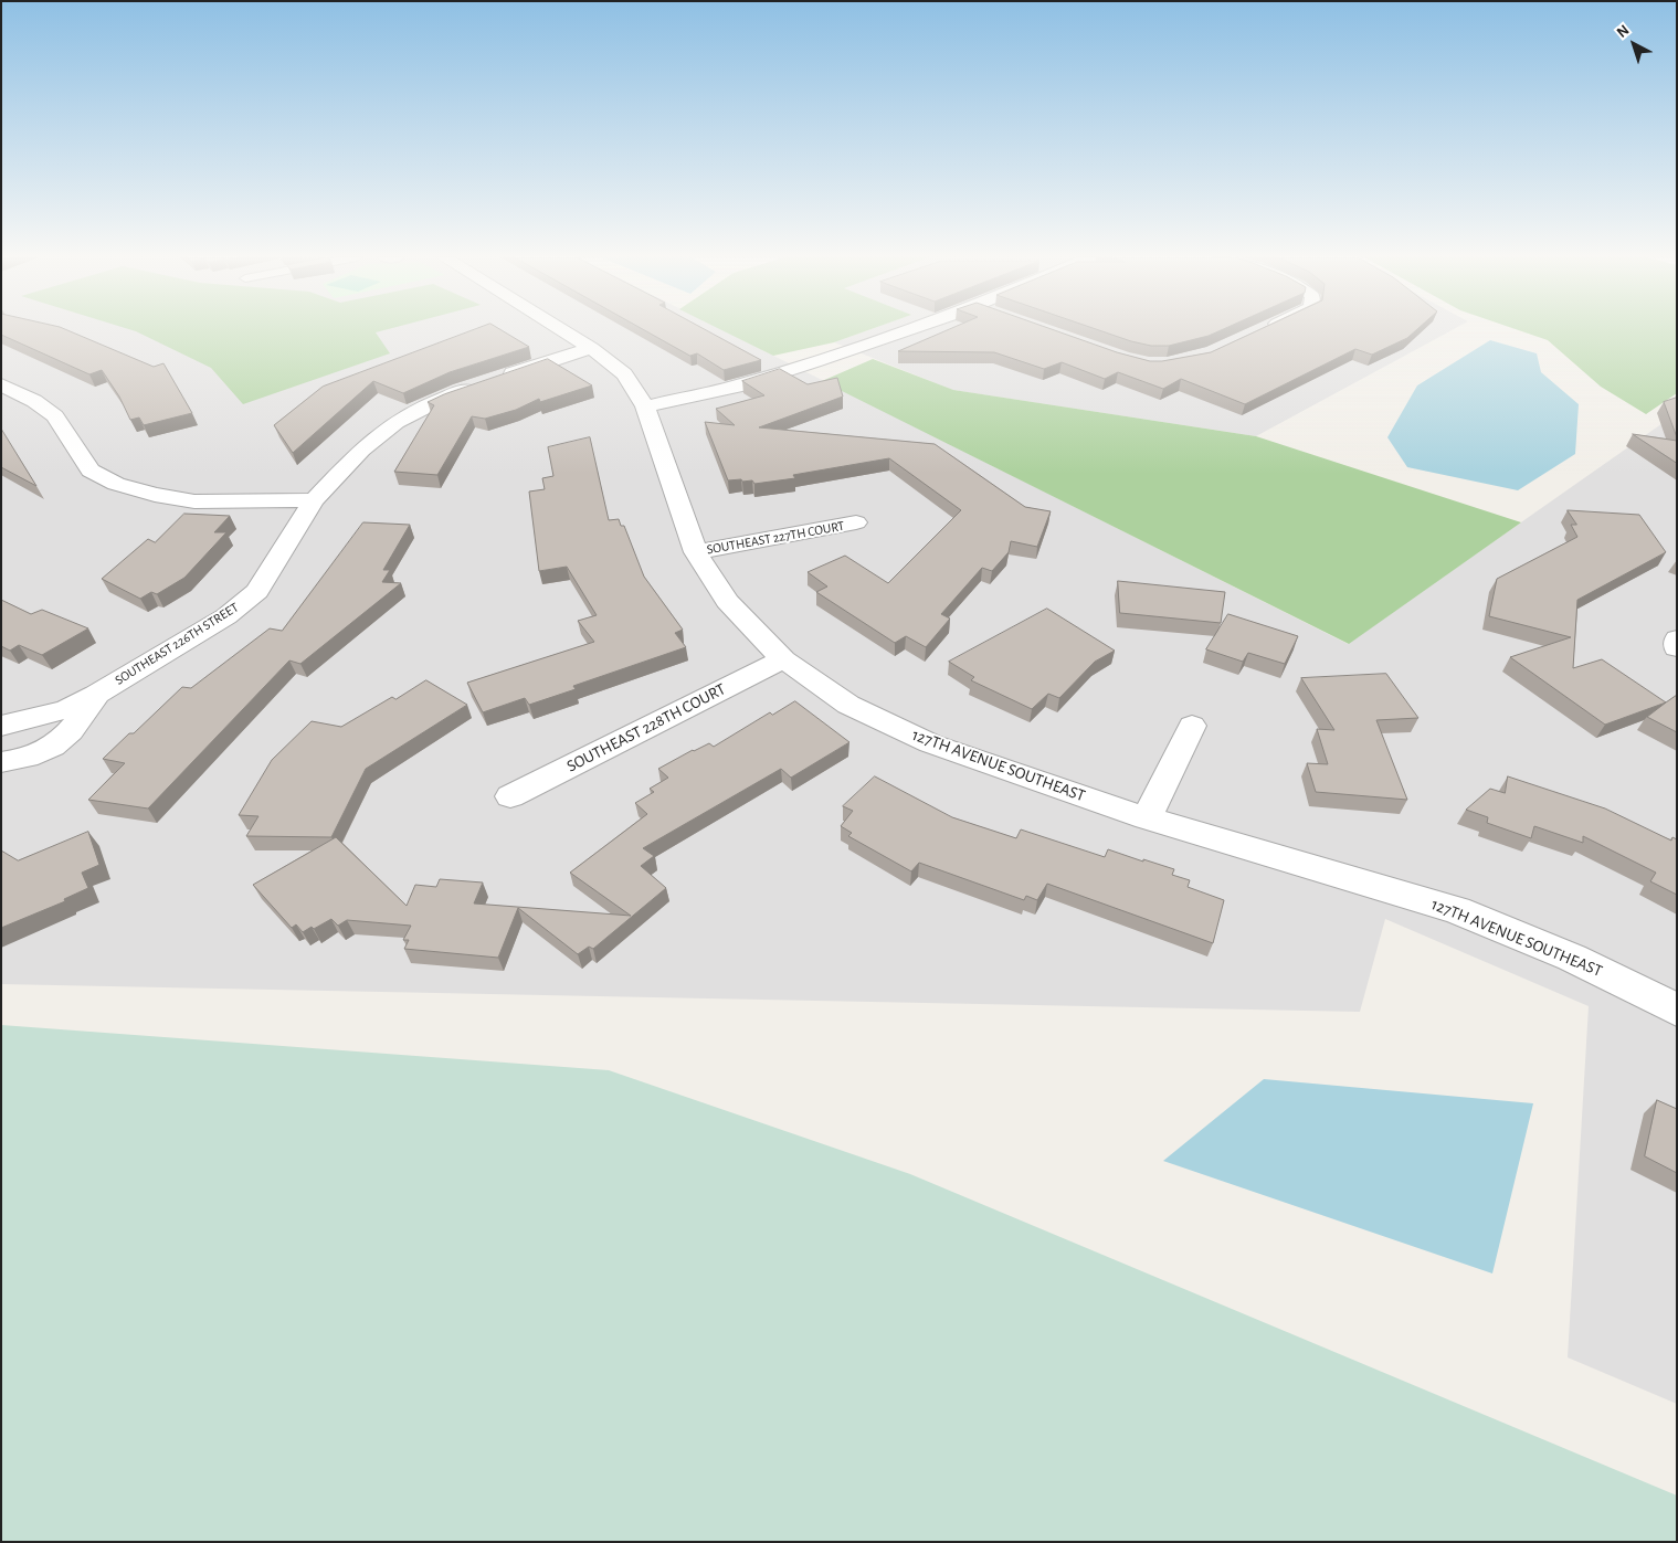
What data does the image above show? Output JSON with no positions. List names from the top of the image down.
{
  "streets": {
    "street": [
      "SOUTHEAST 227TH COURT",
      "SOUTHEAST 226TH STREET",
      "SOUTHEAST 228TH COURT",
      "127TH AVENUE SOUTHEAST"
    ]
  },
  "crossings": [
    ["SOUTHEAST 227TH COURT", "127TH AVENUE SOUTHEAST"],
    ["SOUTHEAST 226TH STREET", "127TH AVENUE SOUTHEAST"],
    ["SOUTHEAST 228TH COURT", "127TH AVENUE SOUTHEAST"]
  ],
  "north": "top left"
}
